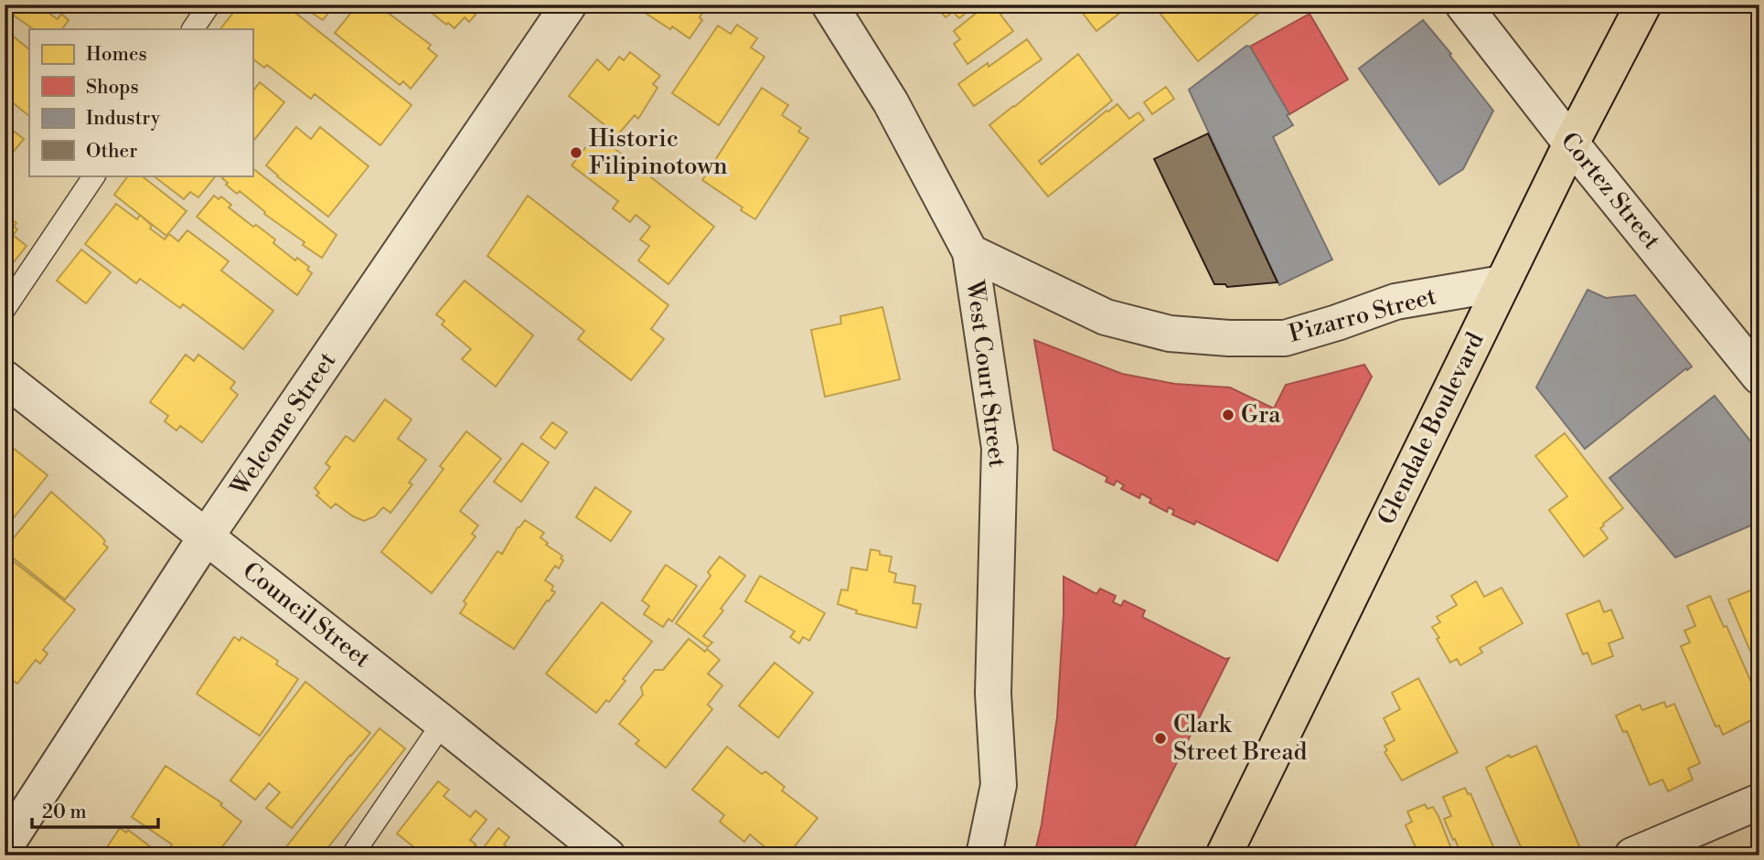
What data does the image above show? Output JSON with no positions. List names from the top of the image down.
{
  "streets": {
    "main road": ["Glendale Boulevard"],
    "street": [
      "Cortez Street",
      "Pizarro Street",
      "West Court Street",
      "Welcome Street",
      "Council Street"
    ]
  },
  "crossings": [
    ["Cortez Street", "Glendale Boulevard"],
    ["Pizarro Street", "West Court Street"],
    ["Pizarro Street", "Glendale Boulevard"],
    ["Welcome Street", "Council Street"]
  ],
  "places": ["Historic Filipinotown", "Gra", "Clark Street Bread"],
  "legend": [
    "Homes",
    "Shops",
    "Industry",
    "Other"
  ],
  "scale_bar": "20 m"
}
